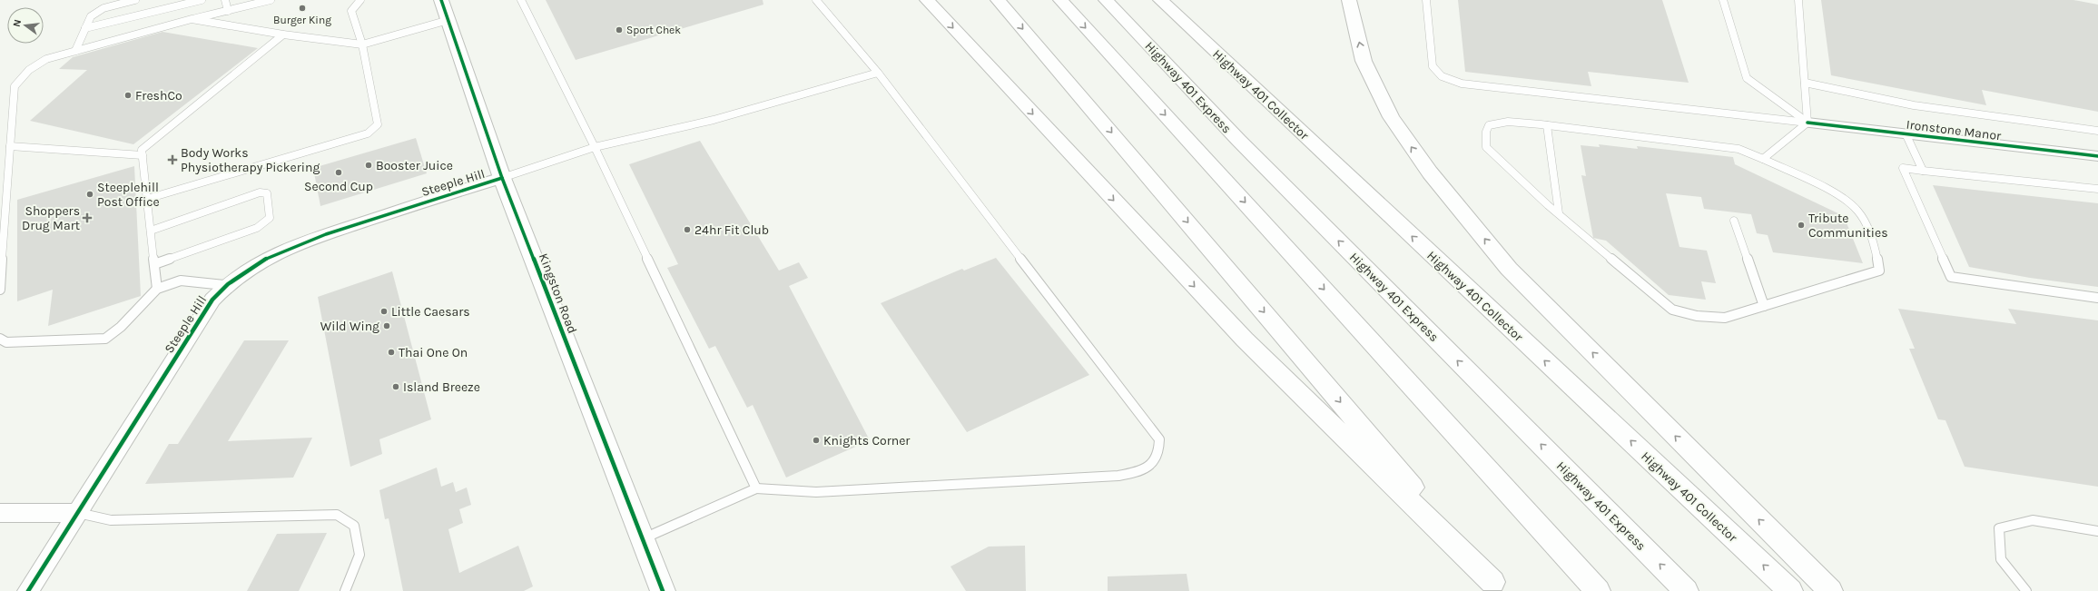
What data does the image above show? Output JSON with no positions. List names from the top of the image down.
{
  "streets": {
    "main road": ["Highway 401 Express", "Highway 401 Collector", "Kingston Road"],
    "street": ["Ironstone Manor", "Steeple Hill"]
  },
  "crossings": [
    ["Steeple Hill", "Kingston Road"]
  ],
  "places": {
    "other": [
      "Burger King",
      "Sport Chek",
      "FreshCo",
      "Booster Juice",
      "Second Cup",
      "Steeplehill Post Office",
      "Tribute Communities",
      "24hr Fit Club",
      "Little Caesars",
      "Wild Wing",
      "Thai One On",
      "Island Breeze",
      "Knights Corner"
    ],
    "health": ["Body Works Physiotherapy Pickering", "Shoppers Drug Mart"]
  },
  "north": "left"
}
